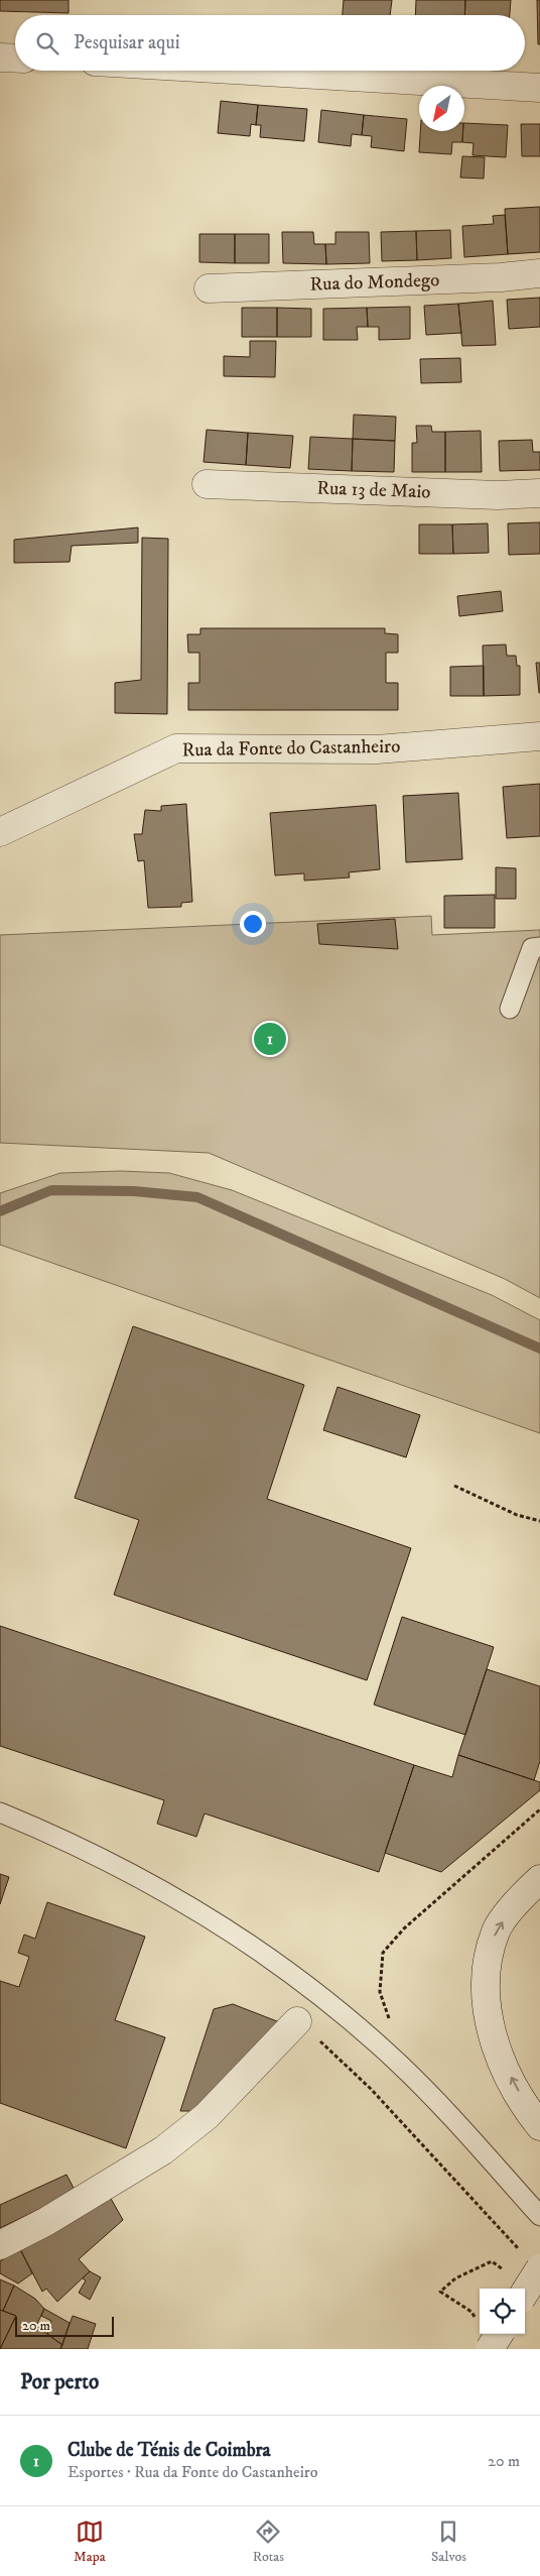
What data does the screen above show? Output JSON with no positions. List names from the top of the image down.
{
  "streets": {
    "street": ["Rua do Mondego", "Rua 13 de Maio", "Rua da Fonte do Castanheiro"]
  },
  "scale_bar": "20 m",
  "north": "bottom left",
  "page": {
    "search": "Pesquisar aqui",
    "pins": "1",
    "scale": "20 m",
    "heading": "Por perto",
    "list": [
      {
        "mark": "1",
        "name": "Clube de Ténis de Coimbra",
        "note": "Esportes · Rua da Fonte do Castanheiro",
        "value": "20 m"
      }
    ],
    "nav": ["Mapa", "Rotas", "Salvos"]
  }
}
